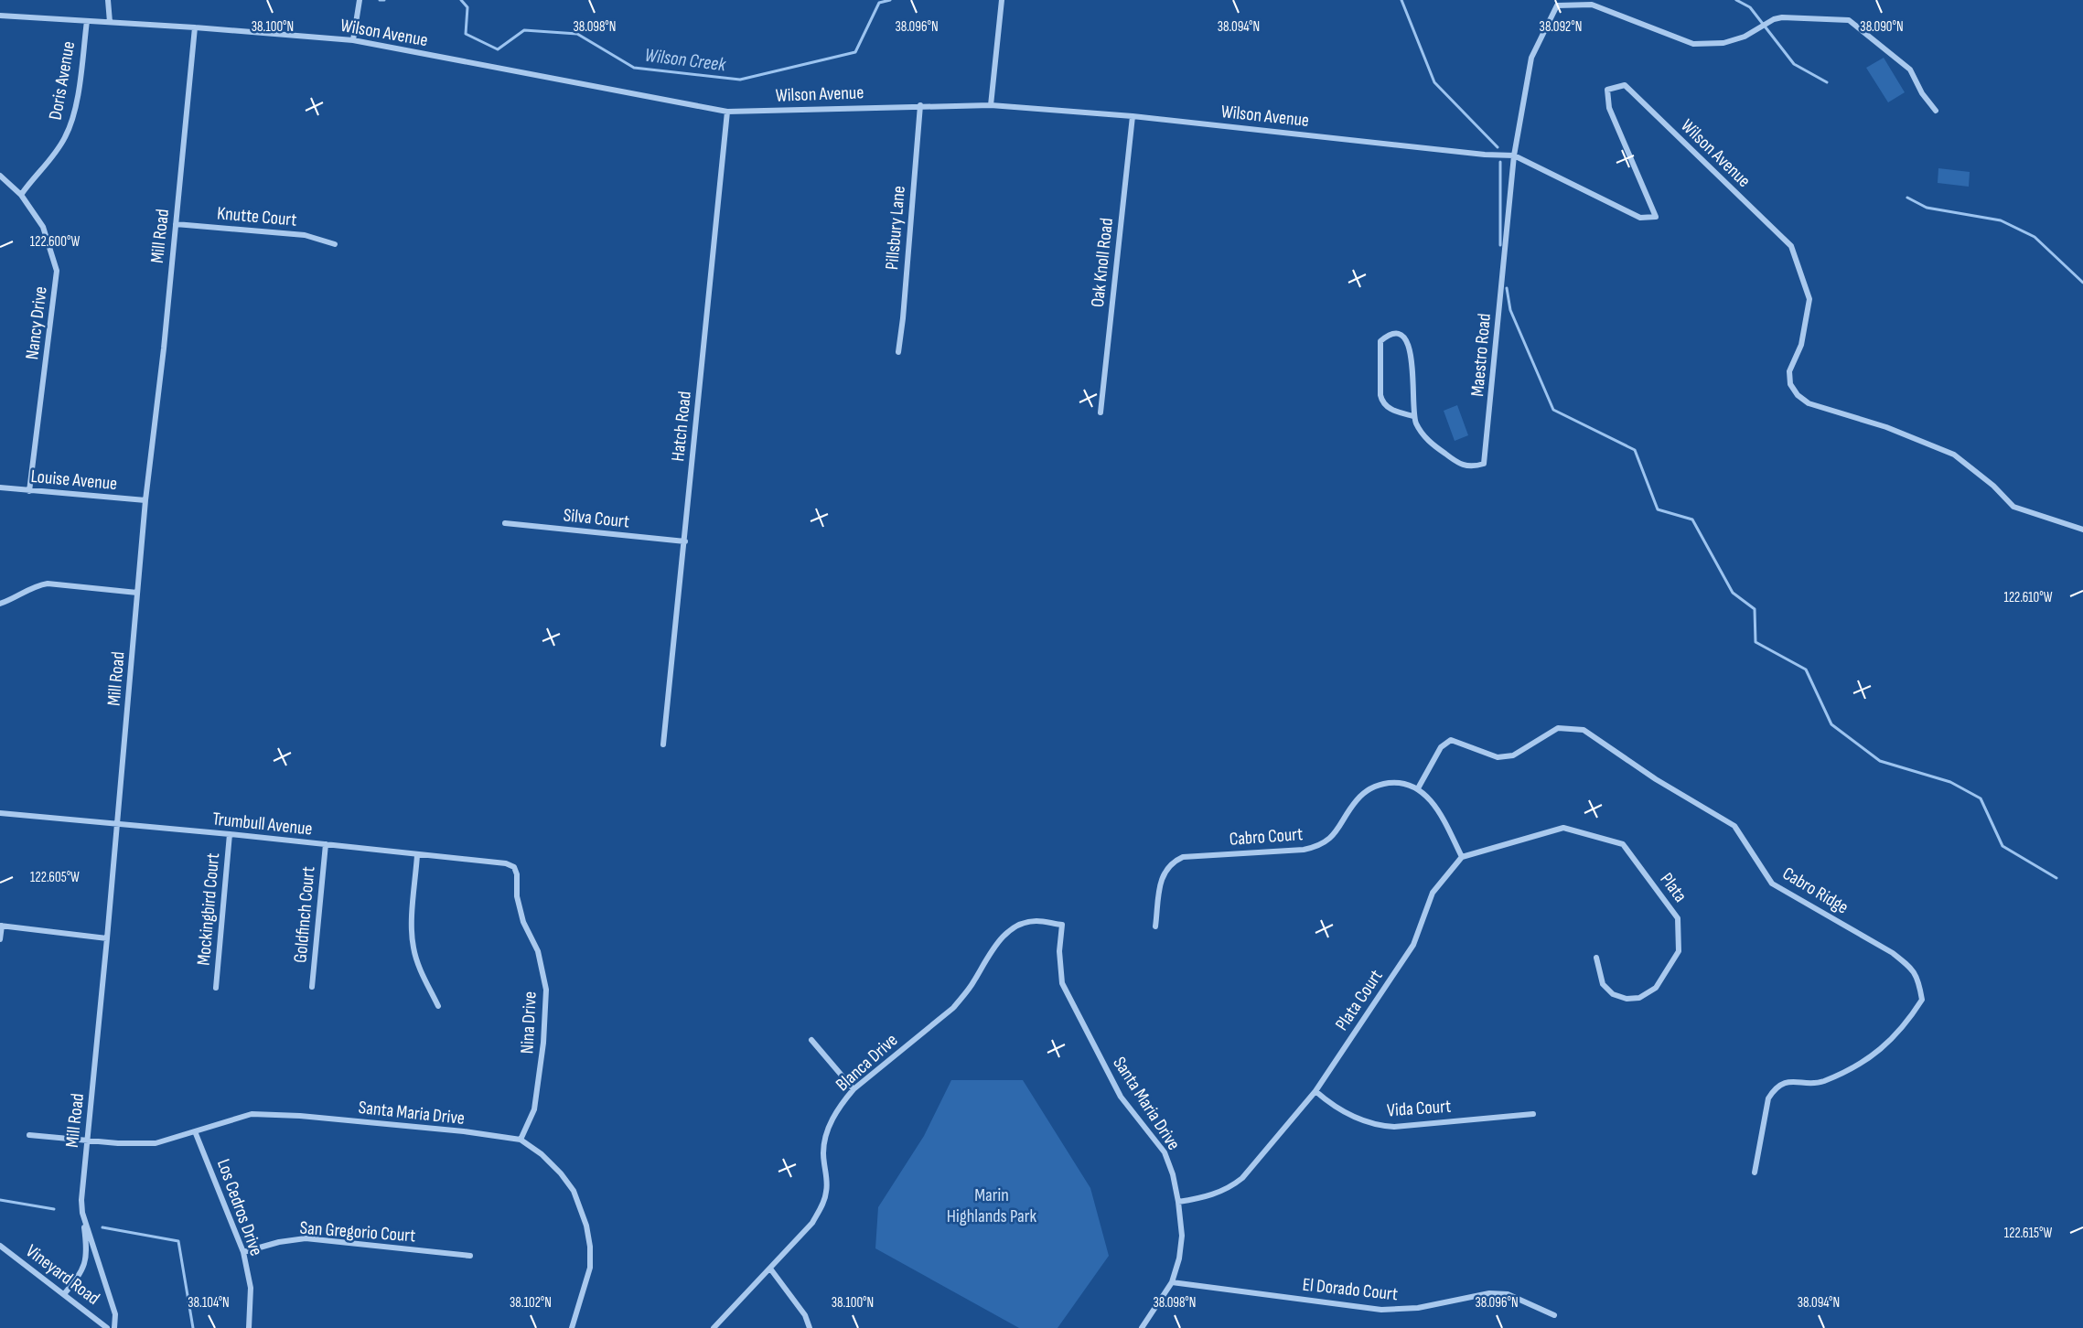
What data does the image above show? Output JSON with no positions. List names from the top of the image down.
{
  "streets": {
    "street": [
      "Wilson Avenue",
      "Doris Avenue",
      "Knutte Court",
      "Pillsbury Lane",
      "Mill Road",
      "Oak Knoll Road",
      "Nancy Drive",
      "Maestro Road",
      "Hatch Road",
      "Louise Avenue",
      "Silva Court",
      "Trumbull Avenue",
      "Cabro Court",
      "Plata",
      "Cabro Ridge",
      "Mockingbird Court",
      "Goldfinch Court",
      "Plata Court",
      "Nina Drive",
      "Blanca Drive",
      "Santa Maria Drive",
      "Vida Court",
      "Los Cedros Drive",
      "San Gregorio Court",
      "Vineyard Road",
      "El Dorado Court"
    ]
  },
  "crossings": [
    ["Wilson Avenue", "Doris Avenue"],
    ["Wilson Avenue", "Pillsbury Lane"],
    ["Wilson Avenue", "Mill Road"],
    ["Wilson Avenue", "Oak Knoll Road"],
    ["Wilson Avenue", "Maestro Road"],
    ["Wilson Avenue", "Hatch Road"],
    ["Doris Avenue", "Nancy Drive"],
    ["Knutte Court", "Mill Road"],
    ["Mill Road", "Louise Avenue"],
    ["Mill Road", "Trumbull Avenue"],
    ["Mill Road", "Santa Maria Drive"],
    ["Nancy Drive", "Louise Avenue"],
    ["Hatch Road", "Silva Court"],
    ["Trumbull Avenue", "Mockingbird Court"],
    ["Trumbull Avenue", "Goldfinch Court"],
    ["Trumbull Avenue", "Nina Drive"],
    ["Cabro Court", "Cabro Ridge"],
    ["Plata", "Plata Court"],
    ["Plata Court", "Santa Maria Drive"],
    ["Plata Court", "Vida Court"],
    ["Nina Drive", "Santa Maria Drive"],
    ["Blanca Drive", "Santa Maria Drive"],
    ["Santa Maria Drive", "Los Cedros Drive"],
    ["Santa Maria Drive", "El Dorado Court"],
    ["Los Cedros Drive", "San Gregorio Court"]
  ],
  "water": ["Wilson Creek"],
  "parks": ["Marin Highlands Park"],
  "coordinates": [
    "38.100°N",
    "38.098°N",
    "38.096°N",
    "38.094°N",
    "38.092°N",
    "38.090°N",
    "122.600°W",
    "122.610°W",
    "122.605°W",
    "122.615°W",
    "38.104°N",
    "38.102°N"
  ]
}
